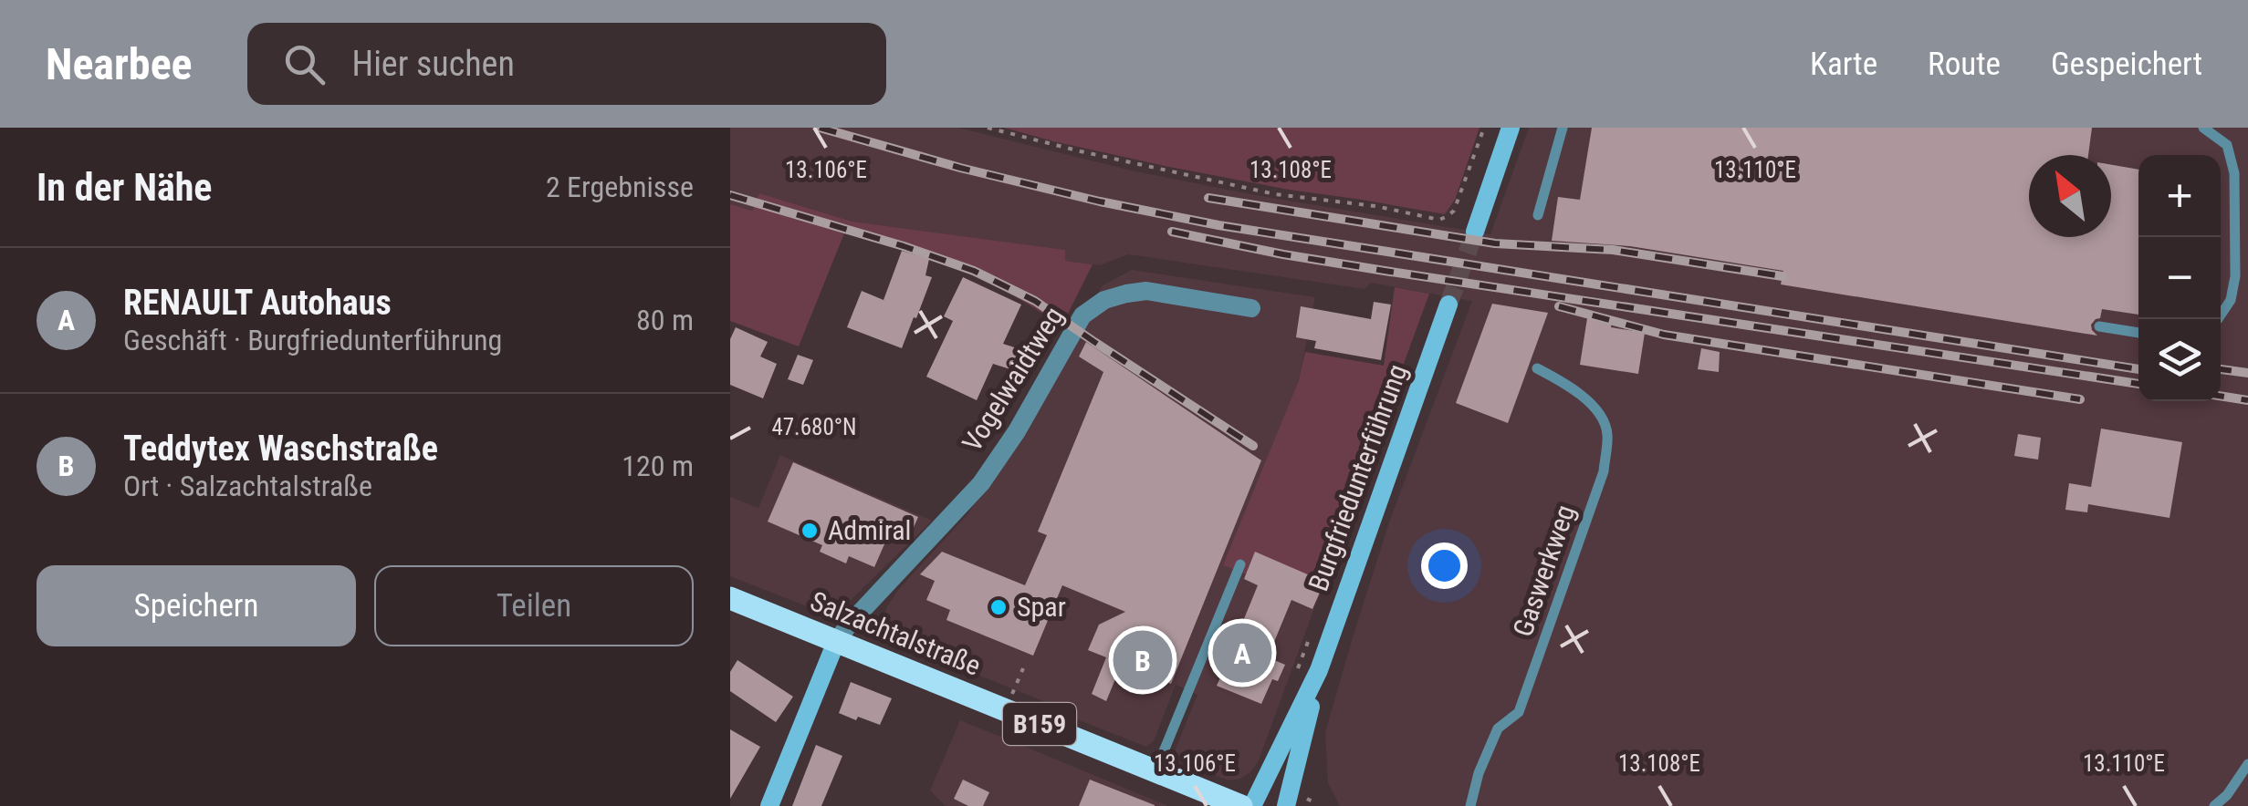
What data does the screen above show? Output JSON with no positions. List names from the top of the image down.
{
  "streets": {
    "main road": ["Salzachtalstraße", "B159"],
    "street": ["Vogelwaidtweg", "Burgfriedunterführung"],
    "lane": ["Gaswerkweg"]
  },
  "crossings": [
    ["Vogelwaidtweg", "Salzachtalstraße"]
  ],
  "places": ["Admiral", "Spar"],
  "north": "top left",
  "page": {
    "header": "Nearbee",
    "search": "Hier suchen",
    "nav": ["Karte", "Route", "Gespeichert"],
    "heading": ["In der Nähe", "2 Ergebnisse"],
    "map_buttons": ["+", "−"],
    "list": [
      {
        "mark": "A",
        "name": "RENAULT Autohaus",
        "note": "Geschäft · Burgfriedunterführung",
        "value": "80 m"
      },
      {
        "mark": "B",
        "name": "Teddytex Waschstraße",
        "note": "Ort · Salzachtalstraße",
        "value": "120 m"
      }
    ],
    "buttons": ["Speichern", "Teilen"],
    "pins": ["A", "B"]
  },
  "coordinates": [
    "13.106°E",
    "13.108°E",
    "13.110°E",
    "47.680°N"
  ]
}
